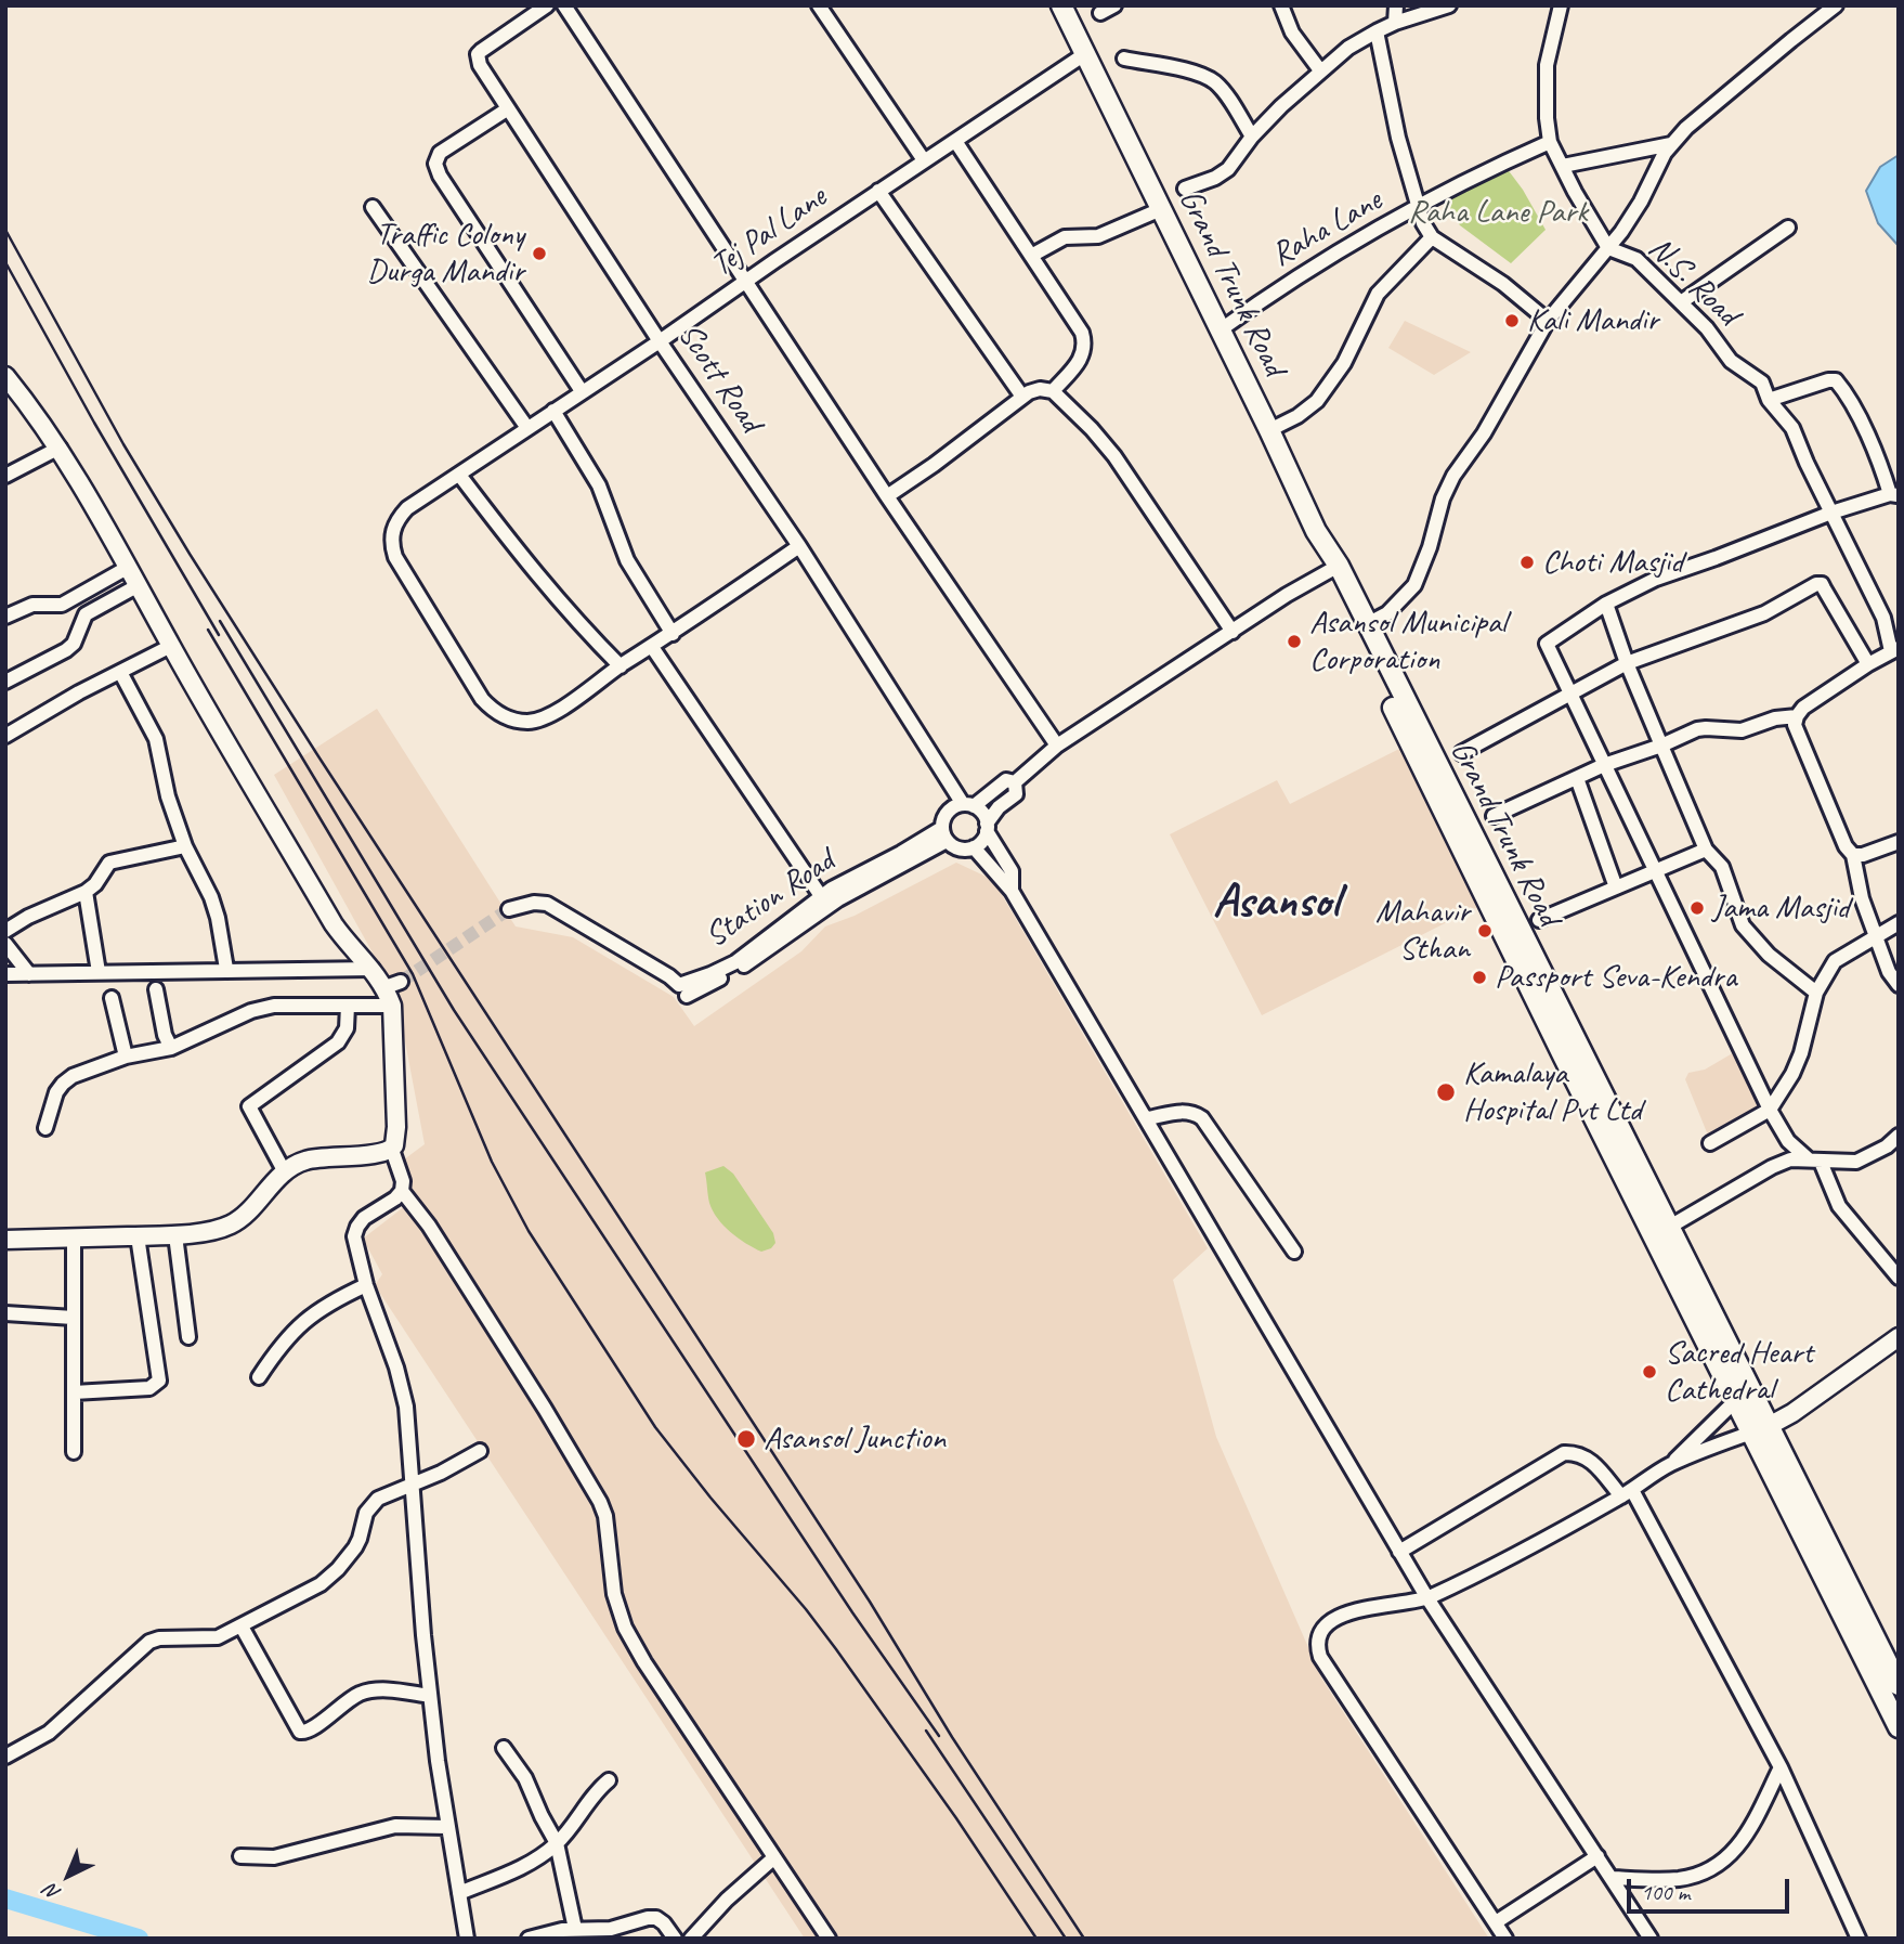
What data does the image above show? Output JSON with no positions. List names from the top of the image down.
{
  "streets": {
    "main road": ["Grand Trunk Road"],
    "street": [
      "Raha Lane",
      "Tej Pal Lane",
      "N.S. Road",
      "Scott Road",
      "Station Road"
    ]
  },
  "crossings": [
    ["Raha Lane", "N.S. Road"],
    ["Raha Lane", "Grand Trunk Road"],
    ["Tej Pal Lane", "Grand Trunk Road"],
    ["Tej Pal Lane", "Scott Road"],
    ["Scott Road", "Station Road"]
  ],
  "districts": ["Asansol"],
  "parks": ["Raha Lane Park"],
  "places": [
    "Traffic Colony Durga Mandir",
    "Kali Mandir",
    "Choti Masjid",
    "Asansol Municipal Corporation",
    "Jama Masjid",
    "Mahavir Sthan",
    "Passport Seva-Kendra",
    "Kamalaya Hospital Pvt Ltd",
    "Sacred Heart Cathedral",
    "Asansol Junction"
  ],
  "scale_bar": "100 m",
  "north": "bottom left"
}
